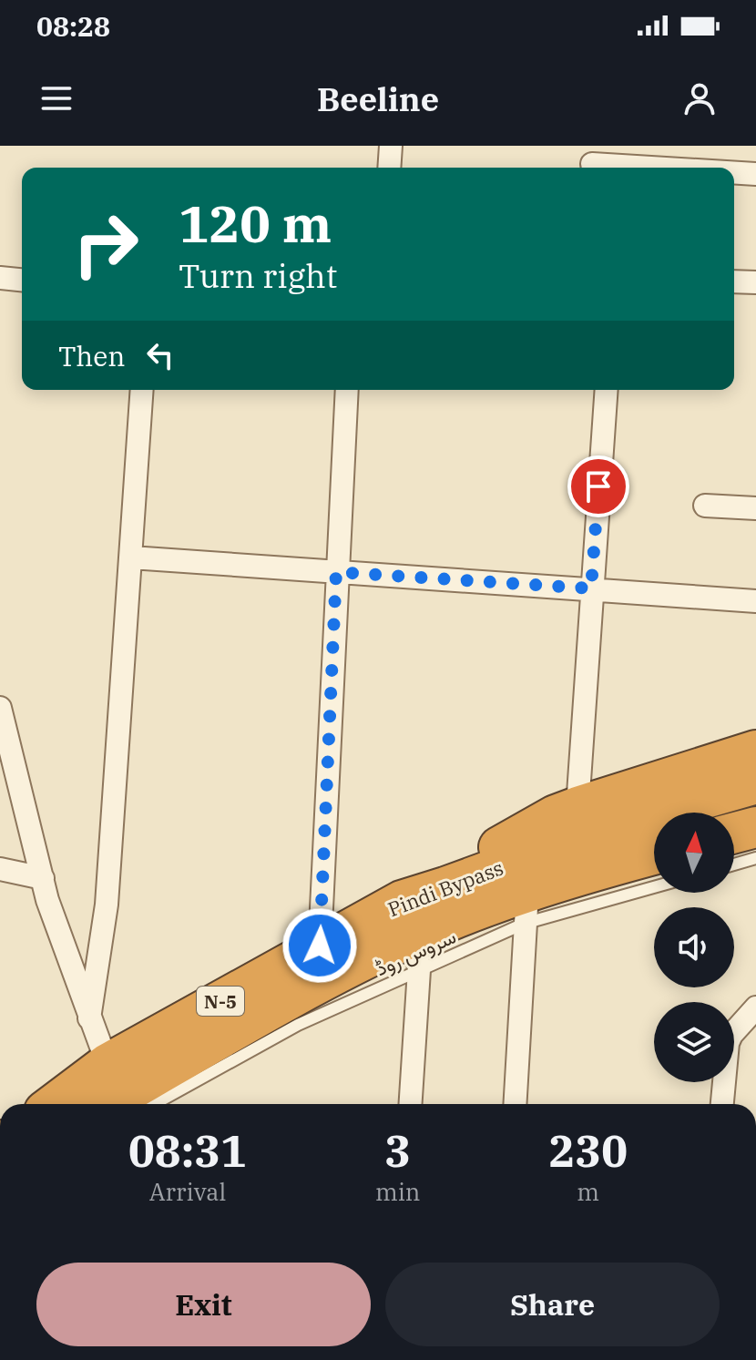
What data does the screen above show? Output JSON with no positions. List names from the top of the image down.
{
  "streets": {
    "highway": ["Pindi Bypass", "N-5"]
  },
  "north": "top",
  "page": {
    "status": "08:28",
    "header": "Beeline",
    "turn": ["120 m", "Turn right"],
    "then": "Then",
    "eta": [
      "08:31",
      "Arrival",
      "3",
      "min",
      "230",
      "m"
    ],
    "buttons": ["Exit", "Share"]
  }
}
